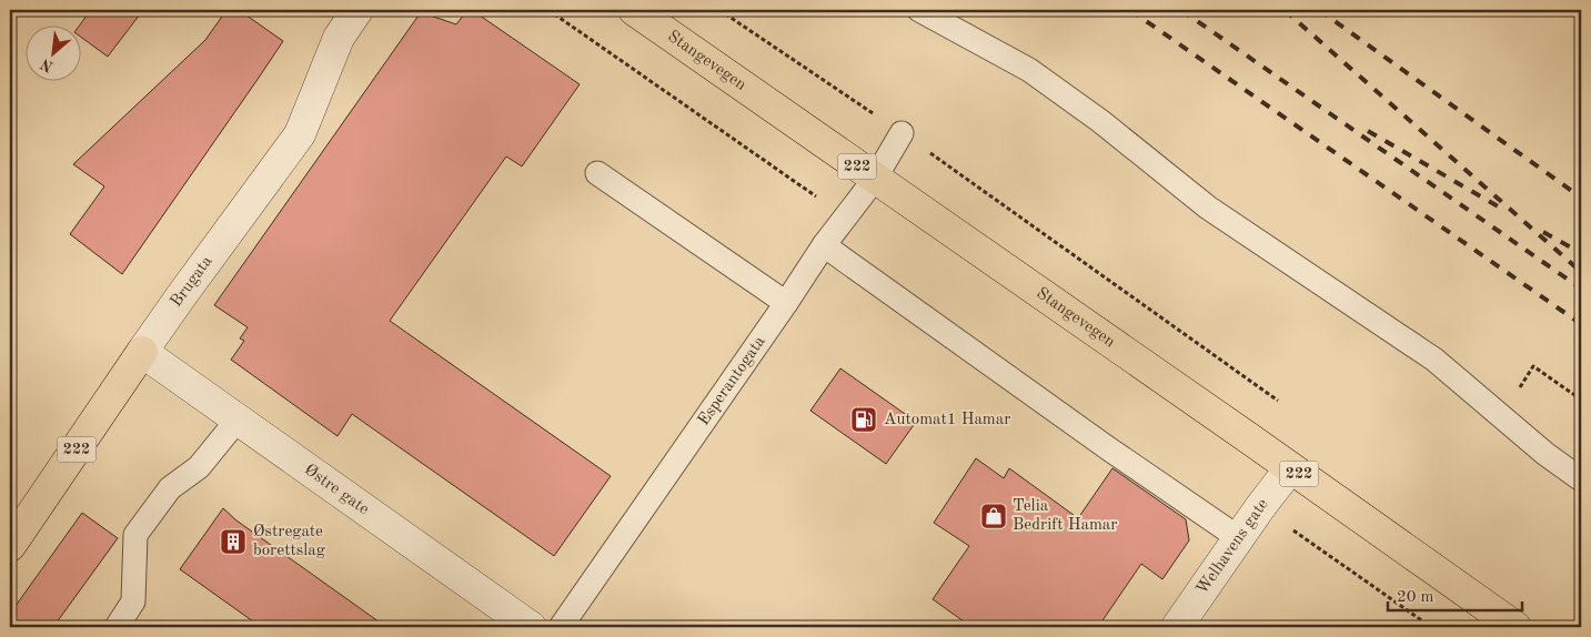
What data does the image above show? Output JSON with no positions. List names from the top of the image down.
{
  "streets": {
    "main road": ["Stangevegen", "222", "Brugata"],
    "street": ["Østre gate", "Welhavens gate"],
    "lane": ["Esperantogata"]
  },
  "crossings": [
    ["Stangevegen", "Esperantogata"],
    ["Stangevegen", "Welhavens gate"],
    ["Brugata", "Østre gate"]
  ],
  "places": {
    "fuel station": ["Automat1 Hamar"],
    "shop": ["Telia Bedrift Hamar"],
    "building": ["Østregate borettslag"]
  },
  "scale_bar": "20 m",
  "north": "bottom left"
}
